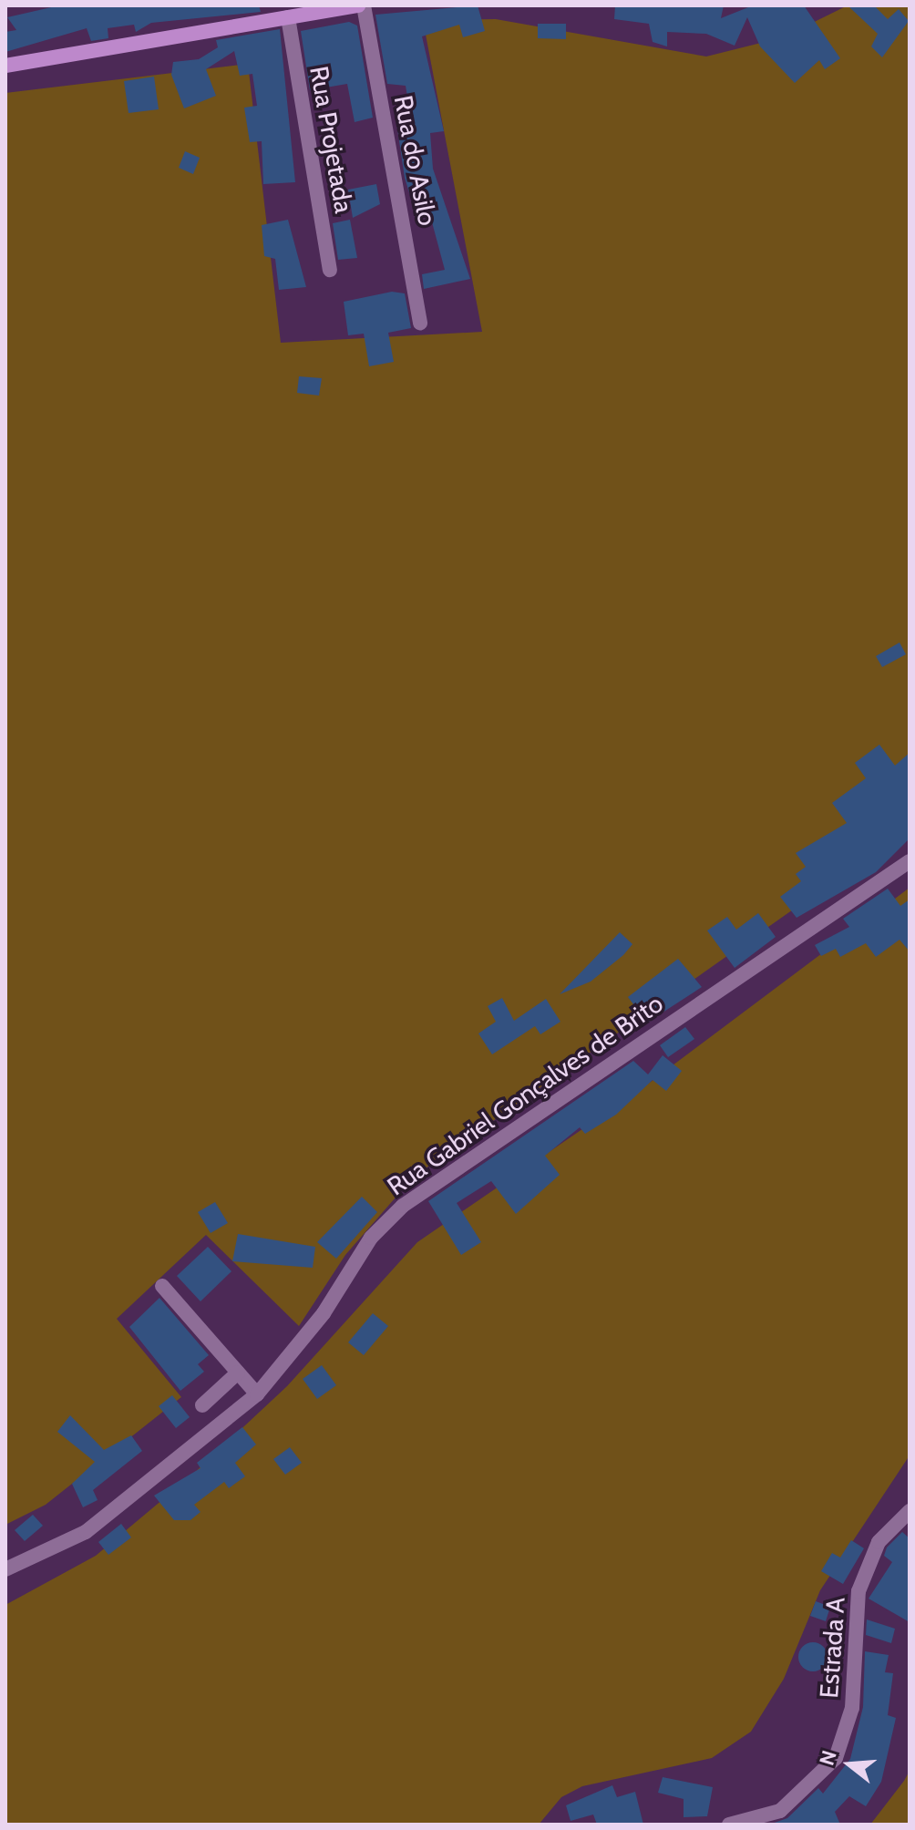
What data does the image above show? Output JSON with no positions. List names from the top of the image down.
{
  "streets": {
    "street": [
      "Rua Projetada",
      "Rua do Asilo",
      "Rua Gabriel Gonçalves de Brito",
      "Estrada A"
    ]
  },
  "north": "left"
}
